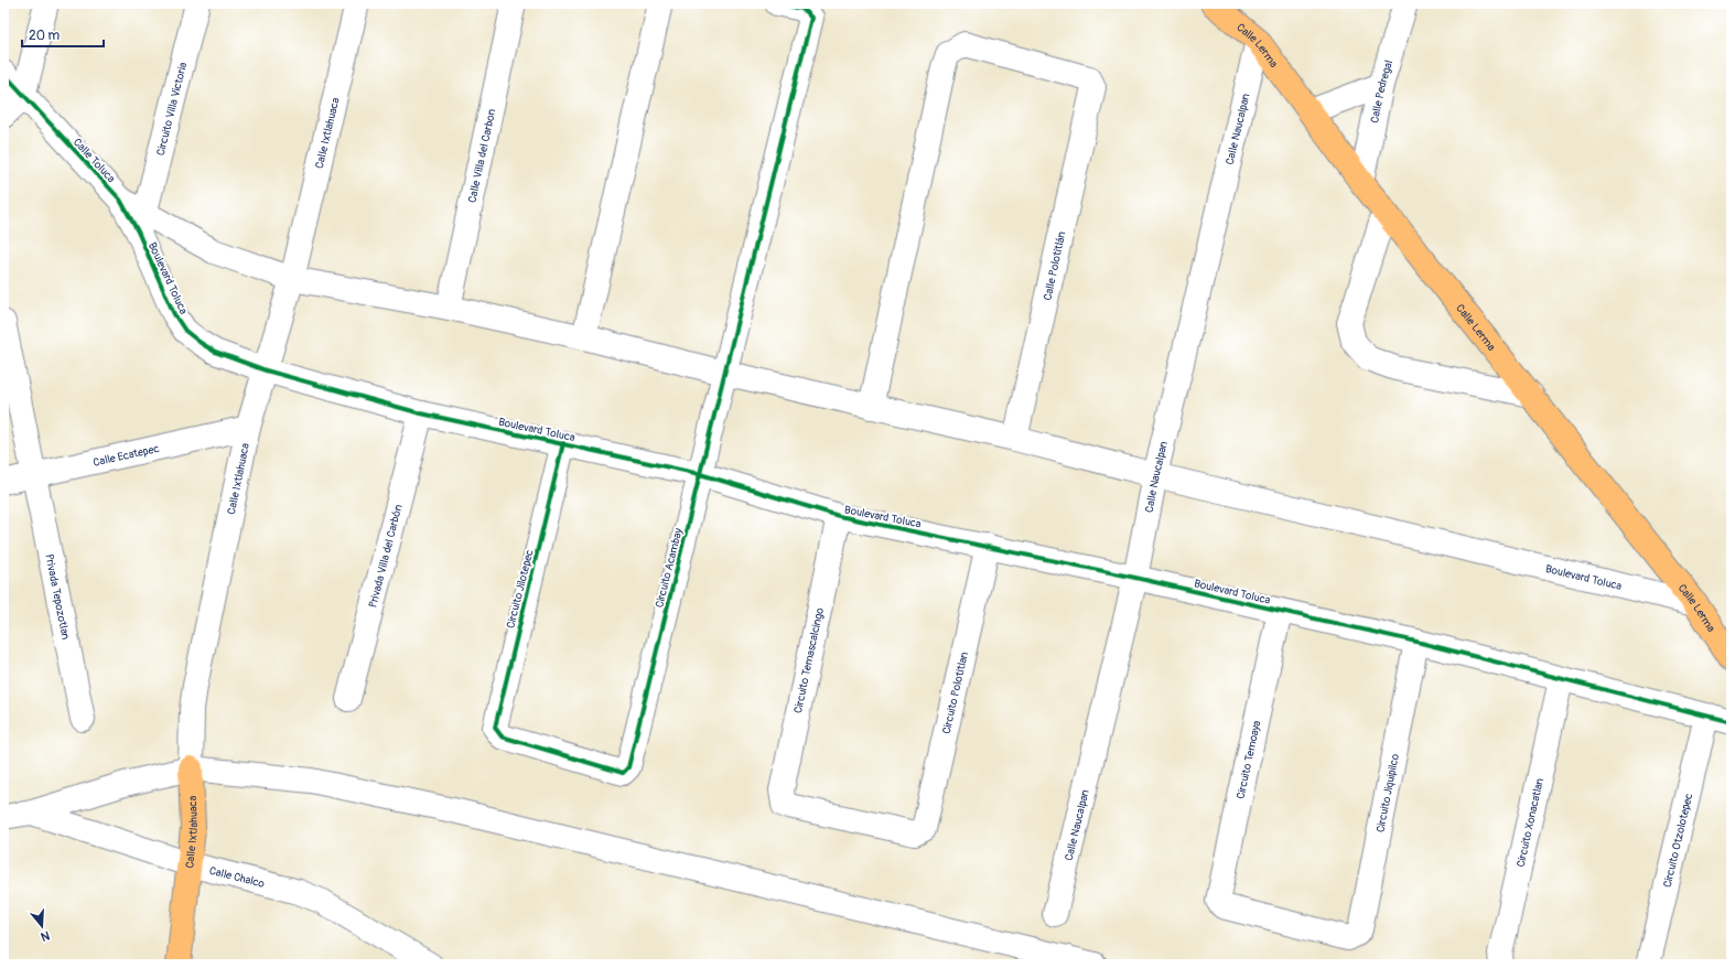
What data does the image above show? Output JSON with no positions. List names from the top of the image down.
{
  "streets": {
    "main road": ["Calle Lerma", "Calle Ixtlahuaca"],
    "street": [
      "Calle Pedregal",
      "Circuito Villa Victoria",
      "Calle Naucalpan",
      "Calle Villa del Carbon",
      "Calle Toluca",
      "Calle Polotitlán",
      "Boulevard Toluca",
      "Calle Ecatepec",
      "Privada Villa del Carbón",
      "Circuito Acambay",
      "Circuito Jilotepec",
      "Privada Tepozotlan",
      "Circuito Temascalcingo",
      "Circuito Polotitlan",
      "Circuito Temoaya",
      "Circuito Jiquipilco",
      "Circuito Xonacatlan",
      "Circuito Otzolotepec",
      "Calle Chalco"
    ]
  },
  "crossings": [
    ["Calle Lerma", "Calle Pedregal"],
    ["Calle Lerma", "Calle Naucalpan"],
    ["Calle Lerma", "Boulevard Toluca"],
    ["Circuito Villa Victoria", "Boulevard Toluca"],
    ["Calle Naucalpan", "Boulevard Toluca"],
    ["Calle Ixtlahuaca", "Boulevard Toluca"],
    ["Calle Ixtlahuaca", "Calle Ecatepec"],
    ["Calle Ixtlahuaca", "Calle Chalco"],
    ["Calle Villa del Carbon", "Boulevard Toluca"],
    ["Calle Toluca", "Boulevard Toluca"],
    ["Calle Polotitlán", "Boulevard Toluca"],
    ["Boulevard Toluca", "Privada Villa del Carbón"],
    ["Boulevard Toluca", "Circuito Acambay"],
    ["Boulevard Toluca", "Circuito Jilotepec"],
    ["Boulevard Toluca", "Circuito Temascalcingo"],
    ["Boulevard Toluca", "Circuito Polotitlan"],
    ["Boulevard Toluca", "Circuito Temoaya"],
    ["Boulevard Toluca", "Circuito Jiquipilco"],
    ["Boulevard Toluca", "Circuito Xonacatlan"],
    ["Boulevard Toluca", "Circuito Otzolotepec"],
    ["Calle Ecatepec", "Privada Tepozotlan"],
    ["Circuito Acambay", "Circuito Jilotepec"],
    ["Circuito Temascalcingo", "Circuito Polotitlan"],
    ["Circuito Temoaya", "Circuito Jiquipilco"]
  ],
  "scale_bar": "20 m",
  "north": "bottom"
}
